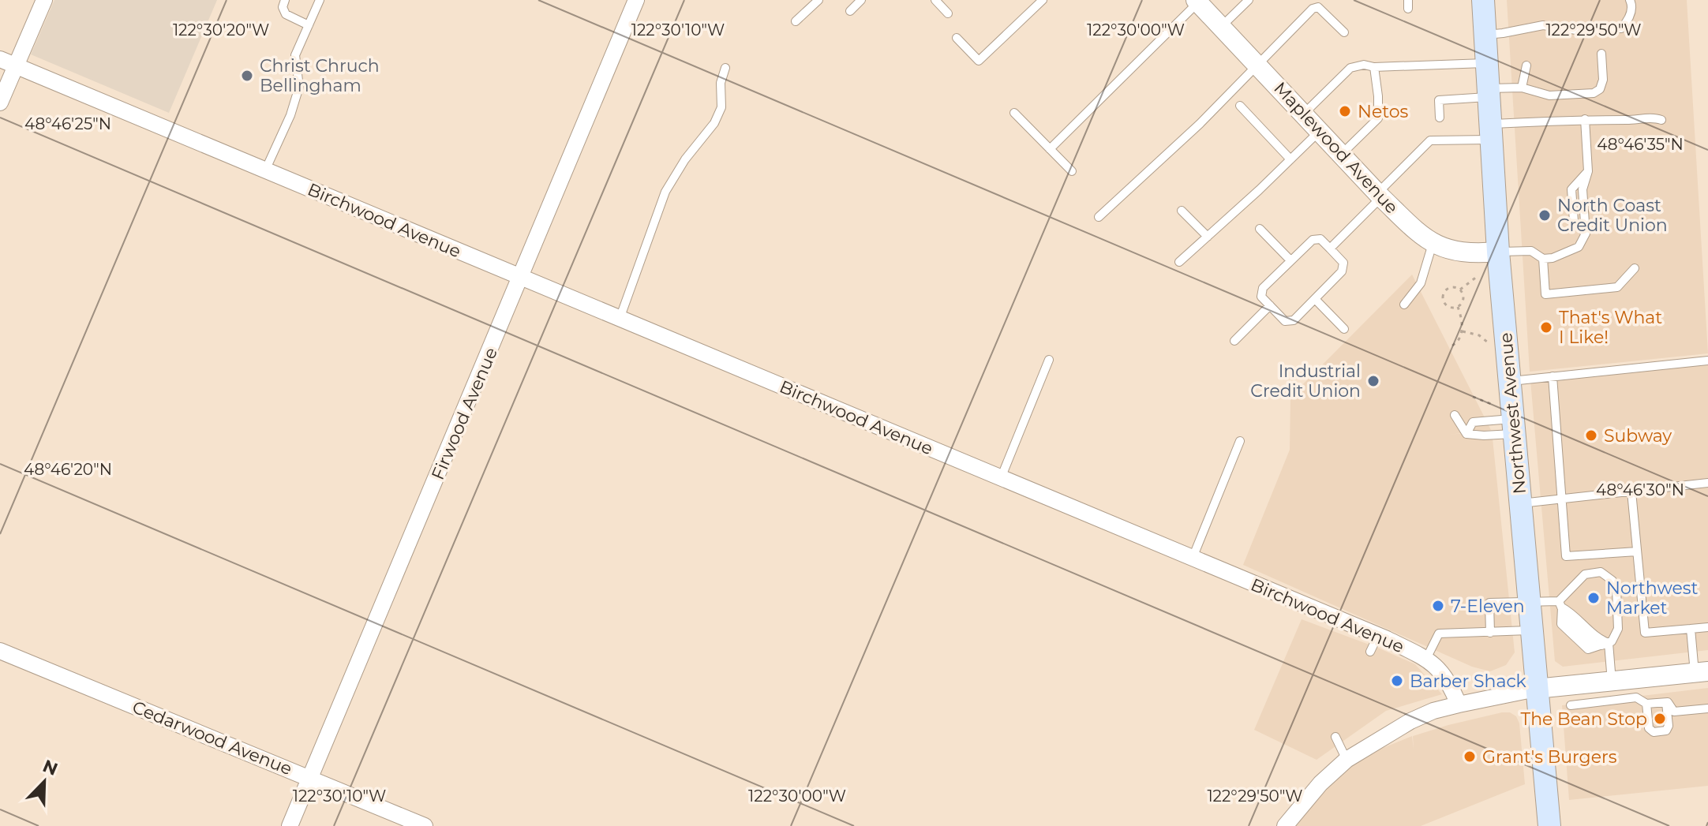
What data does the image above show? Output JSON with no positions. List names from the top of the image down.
{
  "streets": {
    "main road": ["Northwest Avenue"],
    "street": [
      "Maplewood Avenue",
      "Birchwood Avenue",
      "Firwood Avenue",
      "Cedarwood Avenue"
    ]
  },
  "crossings": [
    ["Maplewood Avenue", "Northwest Avenue"],
    ["Birchwood Avenue", "Firwood Avenue"],
    ["Firwood Avenue", "Cedarwood Avenue"]
  ],
  "places": [
    "Christ Chruch Bellingham",
    "Netos",
    "North Coast Credit Union",
    "That's What I Like!",
    "Industrial Credit Union",
    "Subway",
    "Northwest Market",
    "7-Eleven",
    "Barber Shack",
    "The Bean Stop",
    "Grant's Burgers"
  ],
  "north": "top right",
  "coordinates": [
    "122°30'20\"W",
    "122°30'10\"W",
    "122°30'00\"W",
    "122°29'50\"W",
    "48°46'25\"N",
    "48°46'35\"N",
    "48°46'20\"N",
    "48°46'30\"N"
  ]
}
